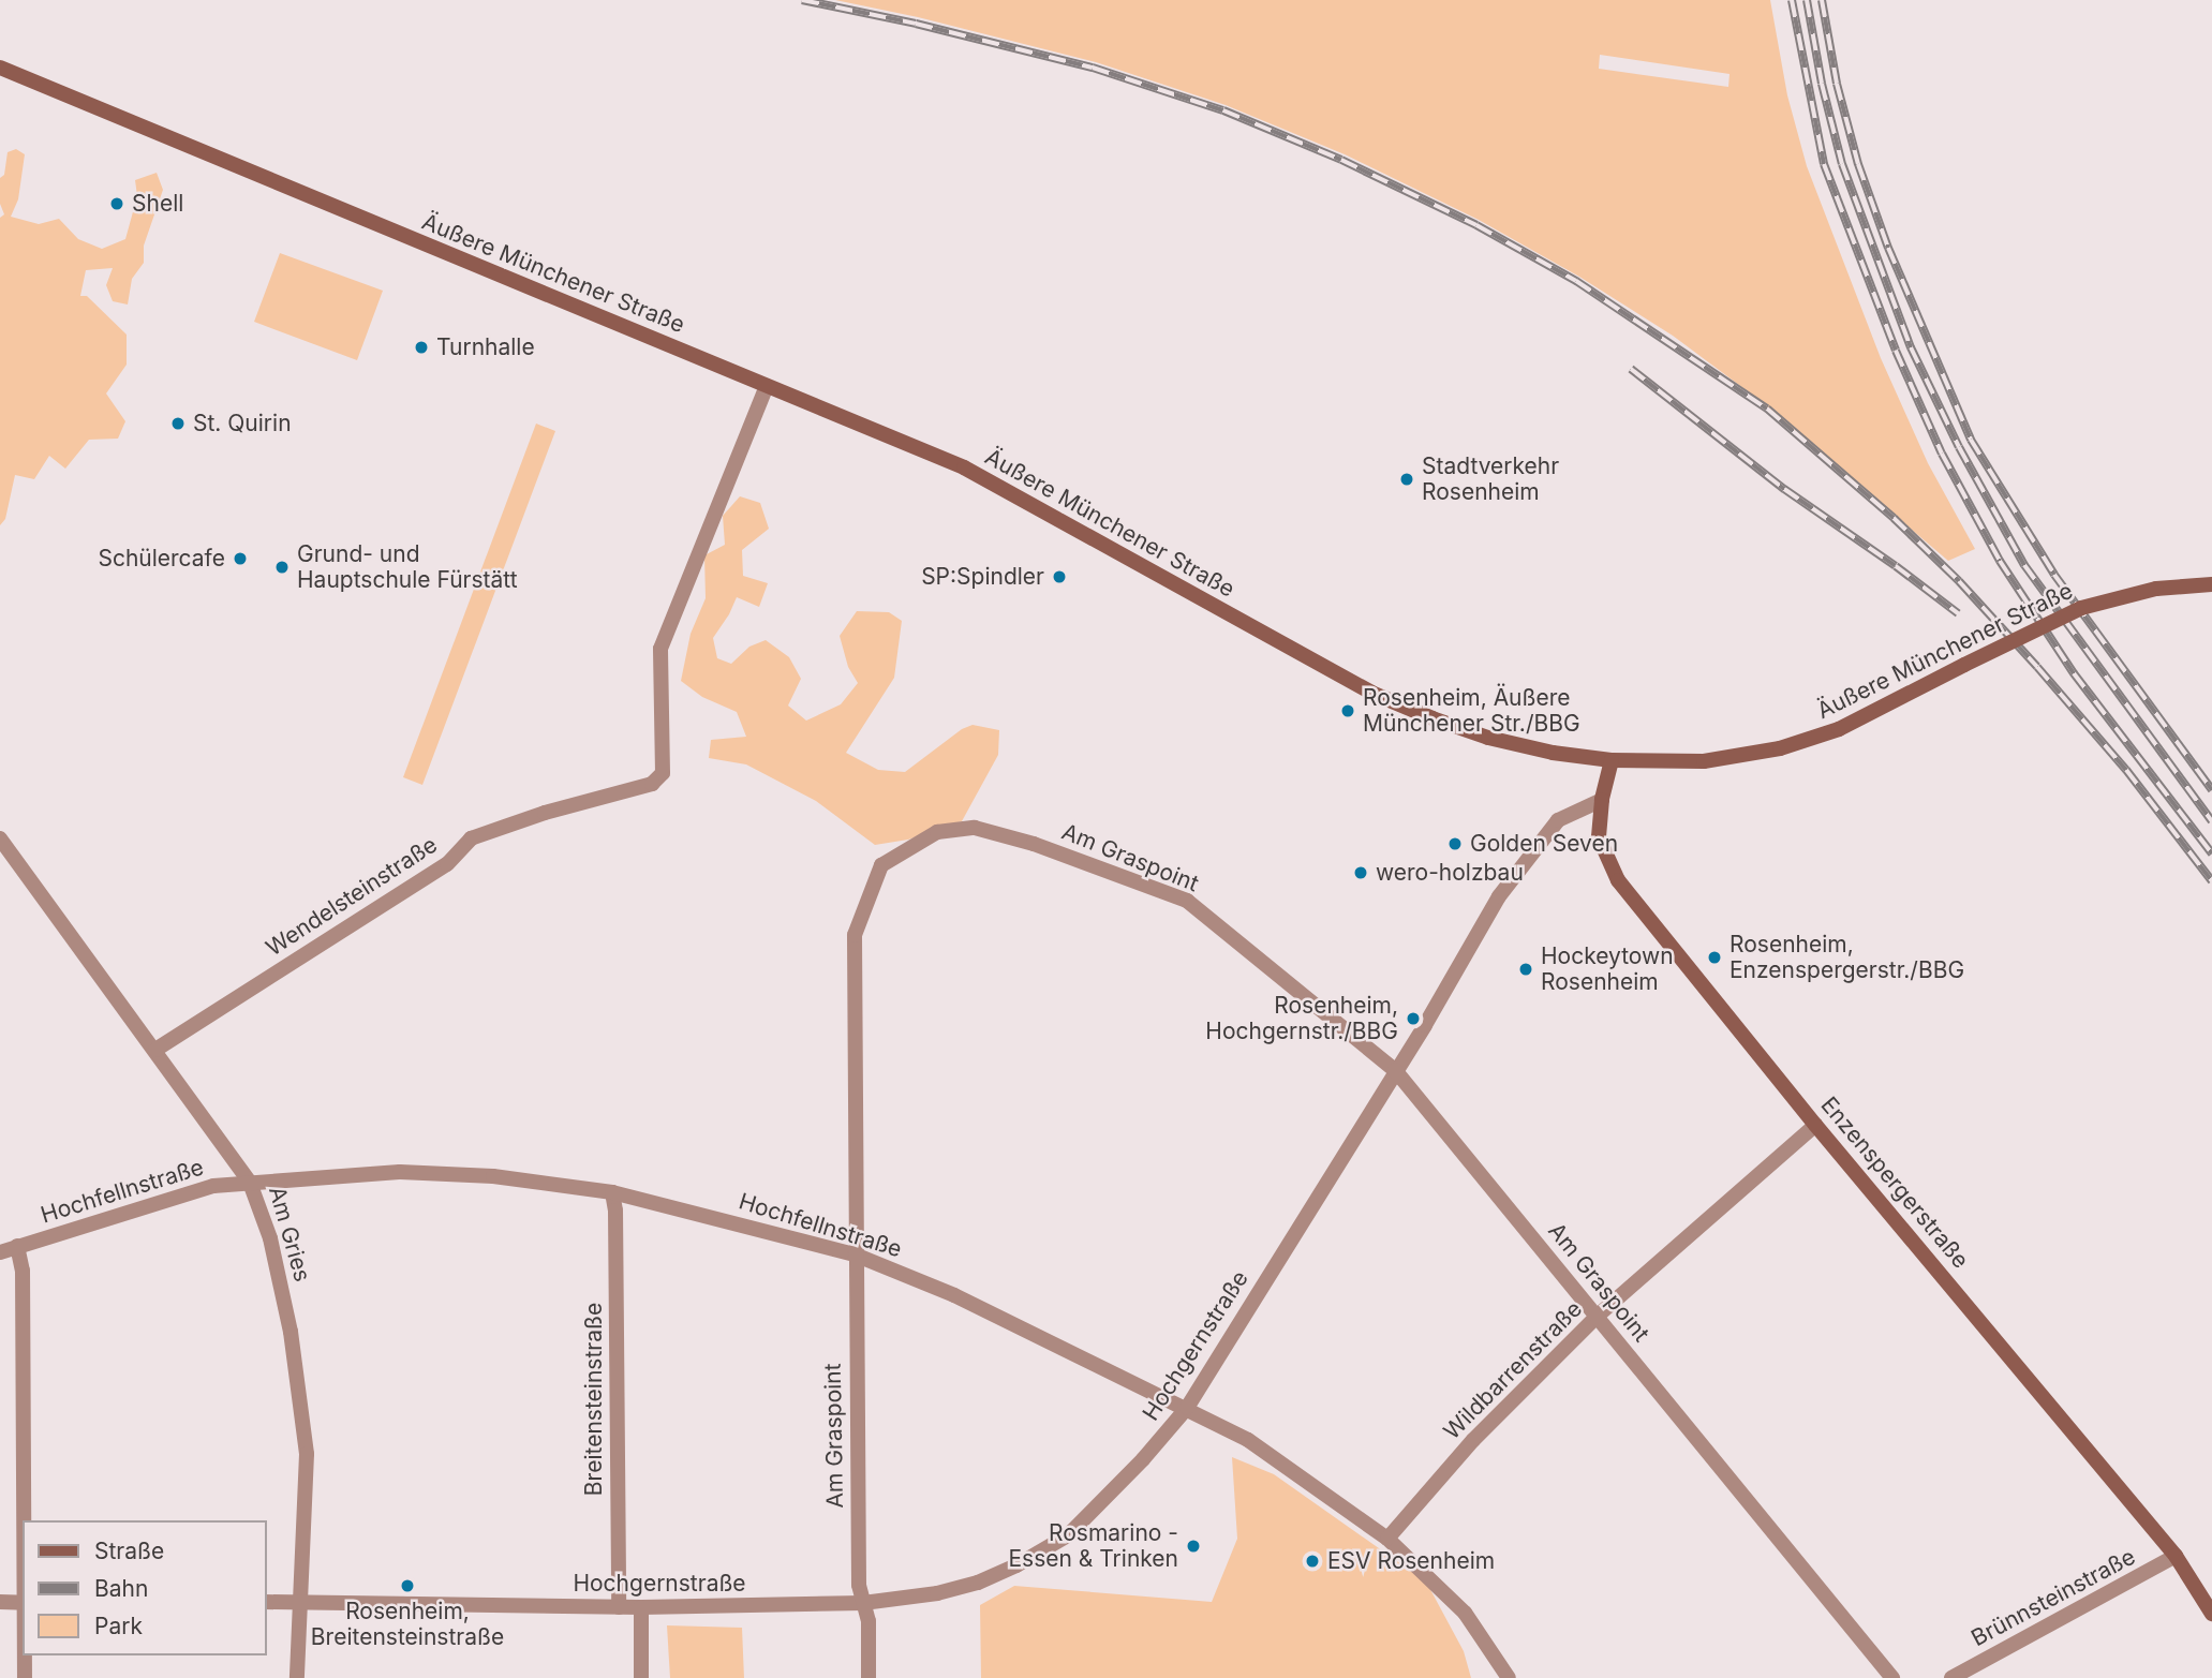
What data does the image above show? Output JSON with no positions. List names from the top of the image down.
{
  "streets": {
    "main road": ["Äußere Münchener Straße", "Enzenspergerstraße"],
    "street": [
      "Am Graspoint",
      "Wendelsteinstraße",
      "Hochfellnstraße",
      "Am Gries",
      "Hochgernstraße",
      "Wildbarrenstraße",
      "Breitensteinstraße",
      "Brünnsteinstraße"
    ]
  },
  "crossings": [
    ["Äußere Münchener Straße", "Wendelsteinstraße"],
    ["Äußere Münchener Straße", "Enzenspergerstraße"],
    ["Am Graspoint", "Hochfellnstraße"],
    ["Am Graspoint", "Hochgernstraße"],
    ["Am Graspoint", "Wildbarrenstraße"],
    ["Wendelsteinstraße", "Am Gries"],
    ["Enzenspergerstraße", "Hochgernstraße"],
    ["Enzenspergerstraße", "Wildbarrenstraße"],
    ["Enzenspergerstraße", "Brünnsteinstraße"],
    ["Hochfellnstraße", "Am Gries"],
    ["Hochfellnstraße", "Hochgernstraße"],
    ["Hochfellnstraße", "Wildbarrenstraße"],
    ["Hochfellnstraße", "Breitensteinstraße"],
    ["Am Gries", "Hochgernstraße"],
    ["Hochgernstraße", "Breitensteinstraße"]
  ],
  "places": [
    "Shell",
    "Turnhalle",
    "St. Quirin",
    "Stadtverkehr Rosenheim",
    "Schülercafe",
    "Grund- und Hauptschule Fürstätt",
    "SP:Spindler",
    "Rosenheim, Äußere Münchener Str./BBG",
    "Golden Seven",
    "wero-holzbau",
    "Rosenheim, Enzenspergerstr./BBG",
    "Hockeytown Rosenheim",
    "Rosenheim, Hochgernstr./BBG",
    "Rosmarino - Essen & Trinken",
    "ESV Rosenheim",
    "Rosenheim, Breitensteinstraße"
  ],
  "legend": ["Straße", "Bahn", "Park"]
}
